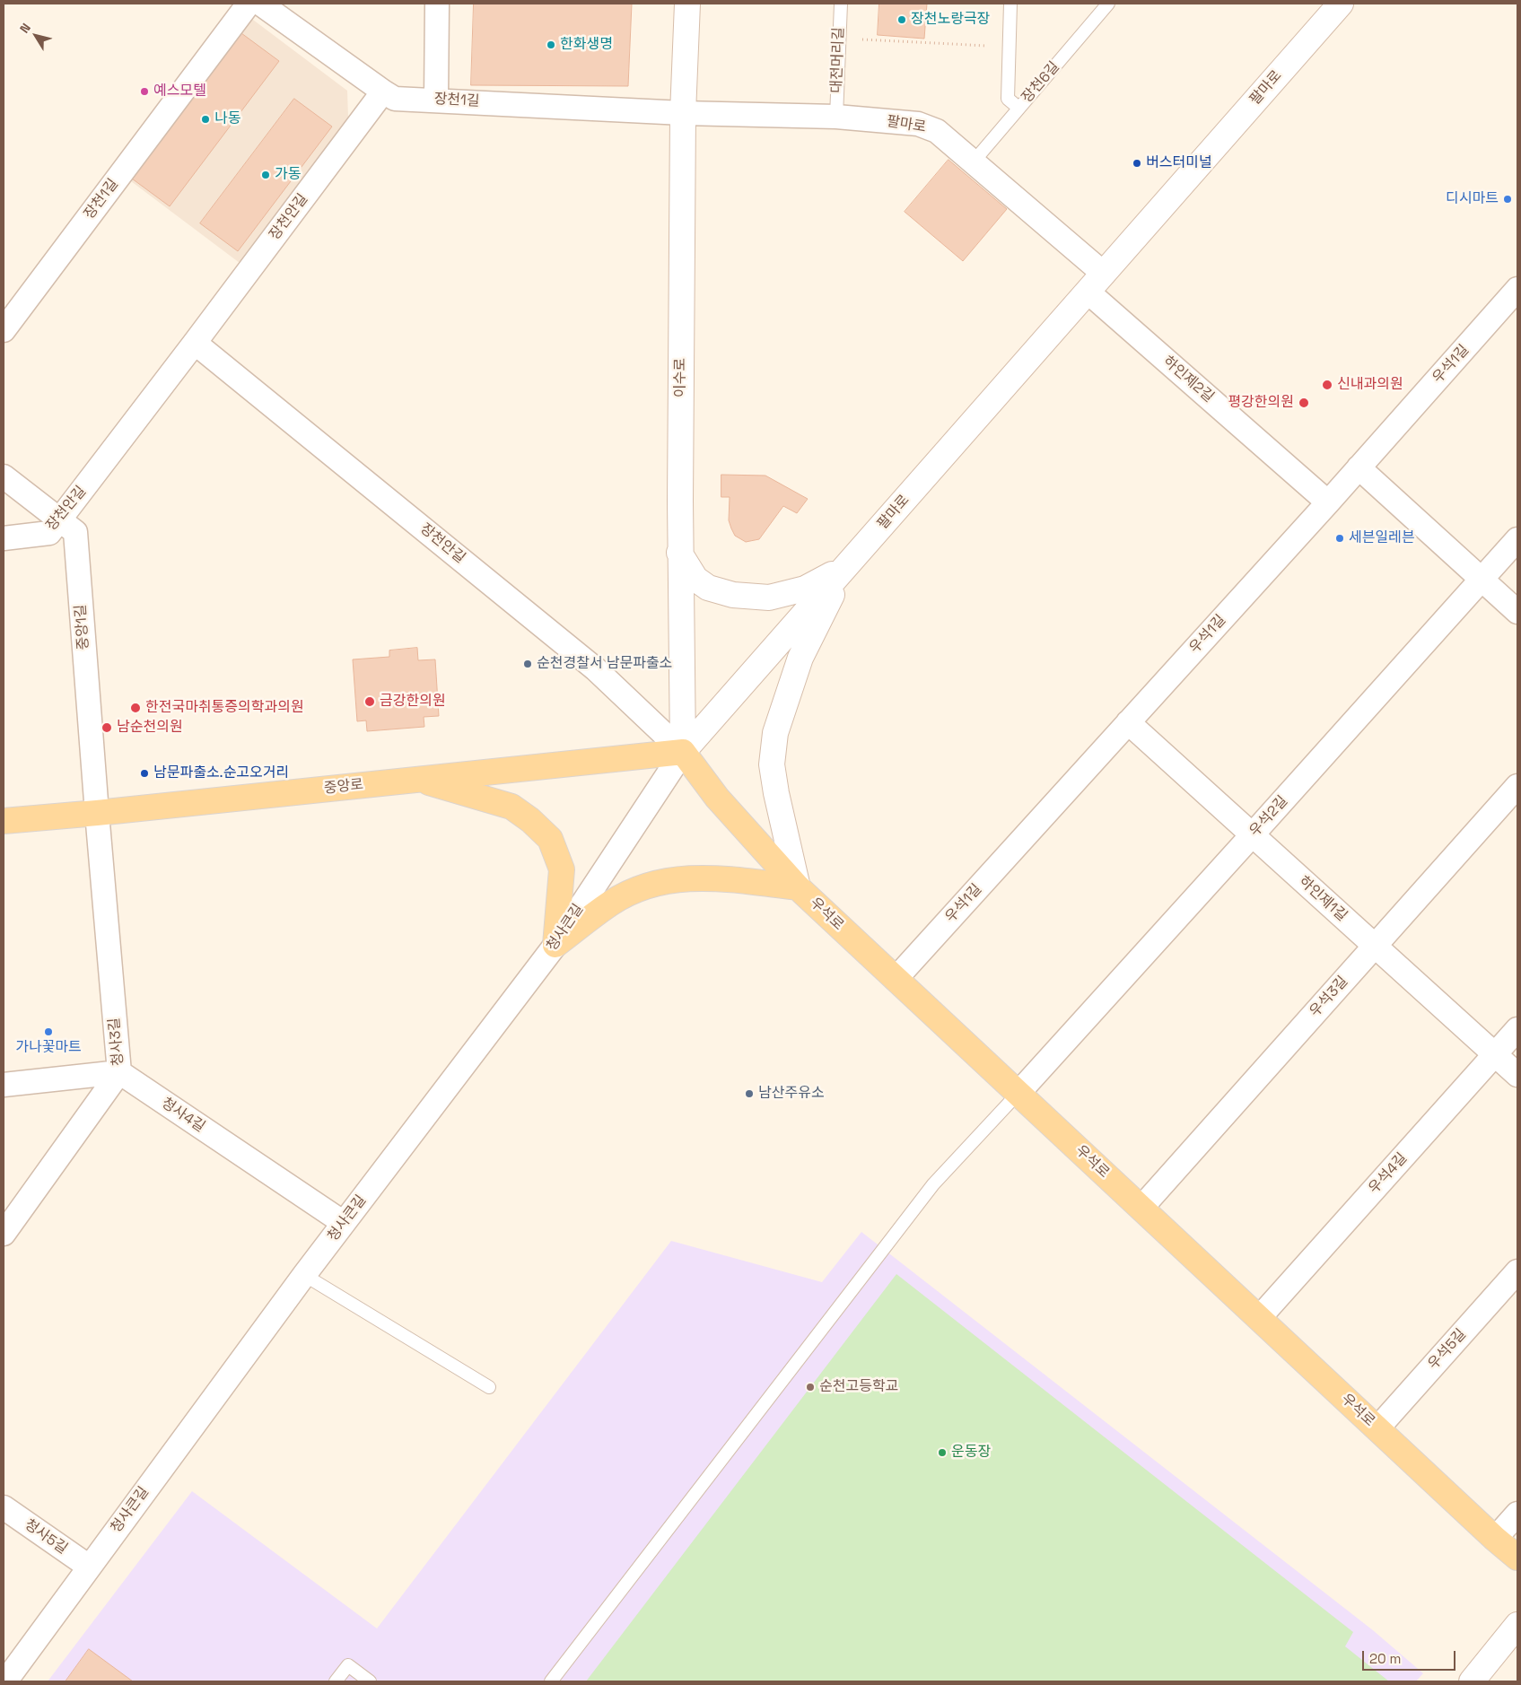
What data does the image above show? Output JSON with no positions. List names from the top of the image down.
{
  "streets": {
    "main road": [
      "팔마로",
      "이수로",
      "중앙로",
      "우석로"
    ],
    "street": [
      "장천1길",
      "장천안길",
      "우석1길",
      "하인제2길",
      "중앙1길",
      "우석2길",
      "하인제1길",
      "청사큰길",
      "우석3길",
      "청사3길",
      "청사4길",
      "우석4길",
      "우석5길",
      "청사5길"
    ],
    "lane": ["대전머리길", "장천6길"]
  },
  "crossings": [
    ["대전머리길", "팔마로"],
    ["장천6길", "팔마로"],
    ["팔마로", "장천1길"],
    ["팔마로", "장천안길"],
    ["팔마로", "이수로"],
    ["팔마로", "하인제2길"],
    ["팔마로", "중앙로"],
    ["팔마로", "우석로"],
    ["팔마로", "청사큰길"],
    ["장천1길", "장천안길"],
    ["장천1길", "이수로"],
    ["장천안길", "이수로"],
    ["장천안길", "중앙1길"],
    ["장천안길", "중앙로"],
    ["장천안길", "우석로"],
    ["장천안길", "청사큰길"],
    ["우석1길", "하인제2길"],
    ["우석1길", "하인제1길"],
    ["우석1길", "우석로"],
    ["이수로", "중앙로"],
    ["이수로", "우석로"],
    ["이수로", "청사큰길"],
    ["중앙1길", "중앙로"],
    ["중앙1길", "청사3길"],
    ["중앙로", "우석로"],
    ["중앙로", "청사큰길"],
    ["중앙로", "청사3길"],
    ["우석2길", "하인제1길"],
    ["우석2길", "우석로"],
    ["하인제1길", "우석3길"],
    ["하인제1길", "우석4길"],
    ["우석로", "청사큰길"],
    ["우석로", "우석3길"],
    ["우석로", "우석4길"],
    ["우석로", "우석5길"],
    ["청사큰길", "청사4길"],
    ["청사큰길", "청사5길"],
    ["청사3길", "청사4길"]
  ],
  "places": [
    "장천노랑극장",
    "한화생명",
    "예스모텔",
    "나동",
    "버스터미널",
    "가동",
    "디시마트",
    "신내과의원",
    "평강한의원",
    "세븐일레븐",
    "순천경찰서 남문파출소",
    "금강한의원",
    "한전국마취통증의학과의원",
    "남순천의원",
    "남문파출소.순고오거리",
    "가나꽃마트",
    "남산주유소",
    "순천고등학교",
    "운동장"
  ],
  "scale_bar": "20 m",
  "north": "top left"
}
